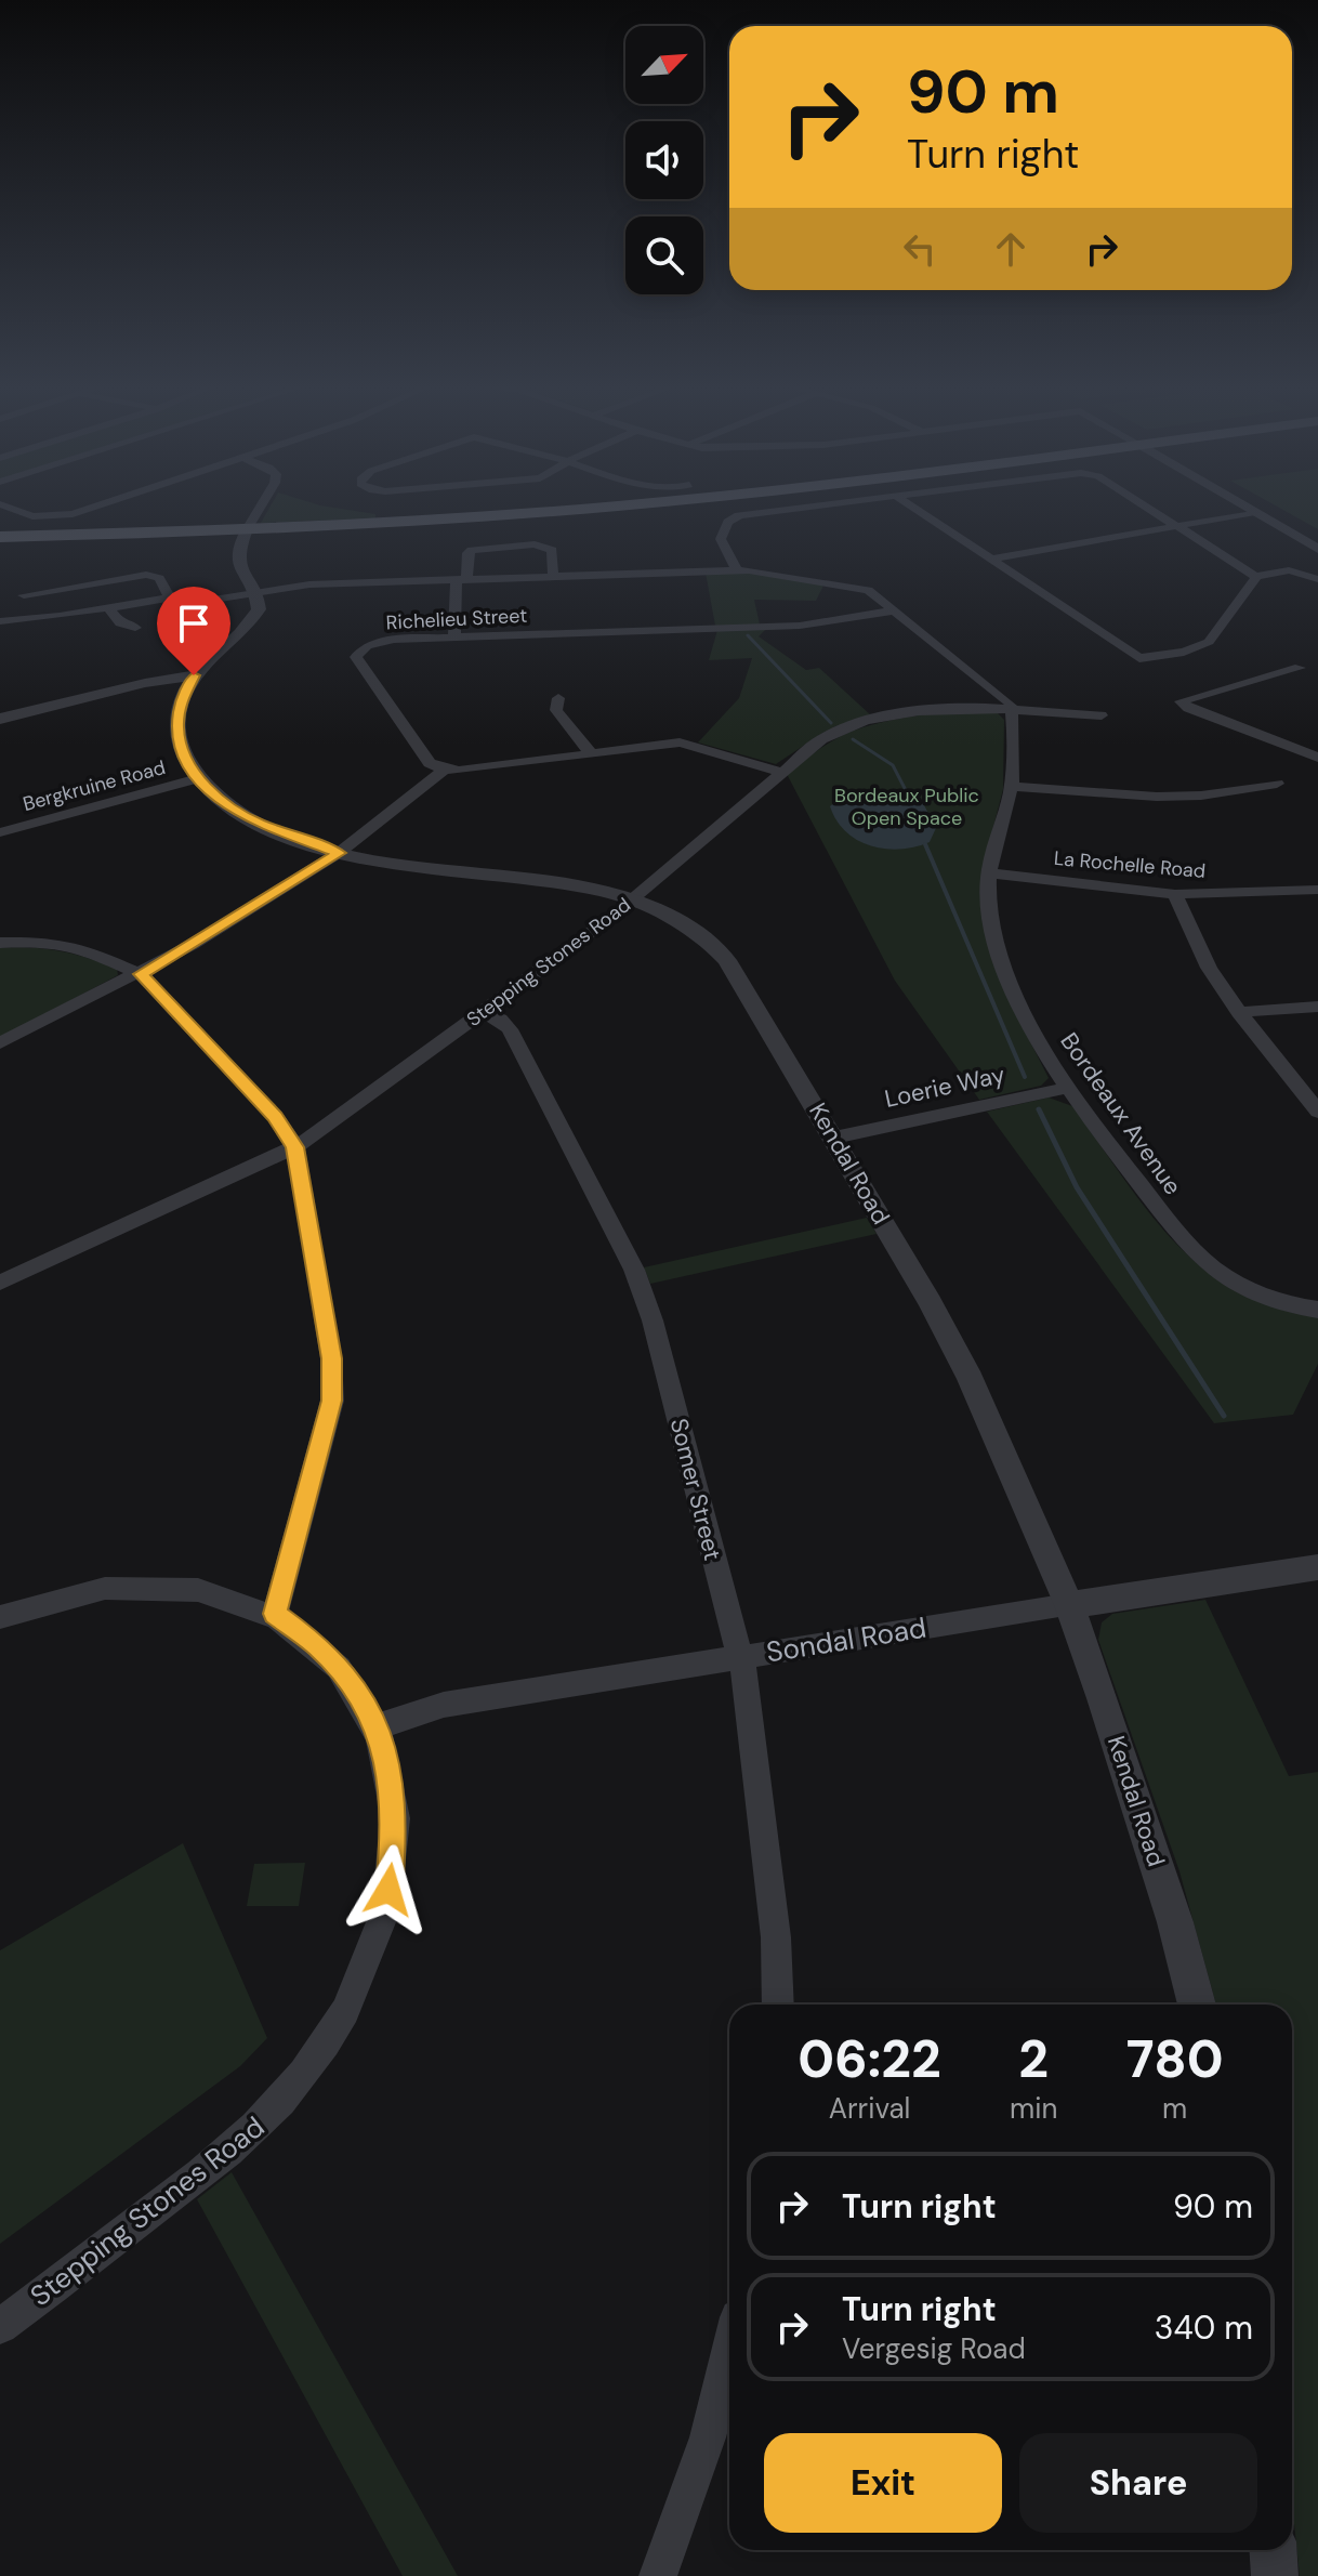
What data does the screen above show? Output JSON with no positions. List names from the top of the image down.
{
  "streets": {
    "street": [
      "Richelieu Street",
      "Bergkruine Road",
      "La Rochelle Road",
      "Stepping Stones Road",
      "Loerie Way",
      "Bordeaux Avenue",
      "Kendal Road",
      "Somer Street",
      "Sondal Road"
    ]
  },
  "crossings": [
    ["Bergkruine Road", "Kendal Road"],
    ["La Rochelle Road", "Bordeaux Avenue"],
    ["Stepping Stones Road", "Bordeaux Avenue"],
    ["Stepping Stones Road", "Kendal Road"],
    ["Stepping Stones Road", "Somer Street"],
    ["Stepping Stones Road", "Sondal Road"],
    ["Loerie Way", "Bordeaux Avenue"],
    ["Loerie Way", "Kendal Road"],
    ["Kendal Road", "Sondal Road"],
    ["Somer Street", "Sondal Road"]
  ],
  "parks": ["Bordeaux Public Open Space"],
  "north": "top right",
  "page": {
    "turn": ["90 m", "Turn right"],
    "eta": [
      "06:22",
      "Arrival",
      "2",
      "min",
      "780",
      "m"
    ],
    "list": [
      {
        "name": "Turn right",
        "value": "90 m"
      },
      {
        "name": "Turn right",
        "note": "Vergesig Road",
        "value": "340 m"
      }
    ],
    "buttons": ["Exit", "Share"]
  }
}
